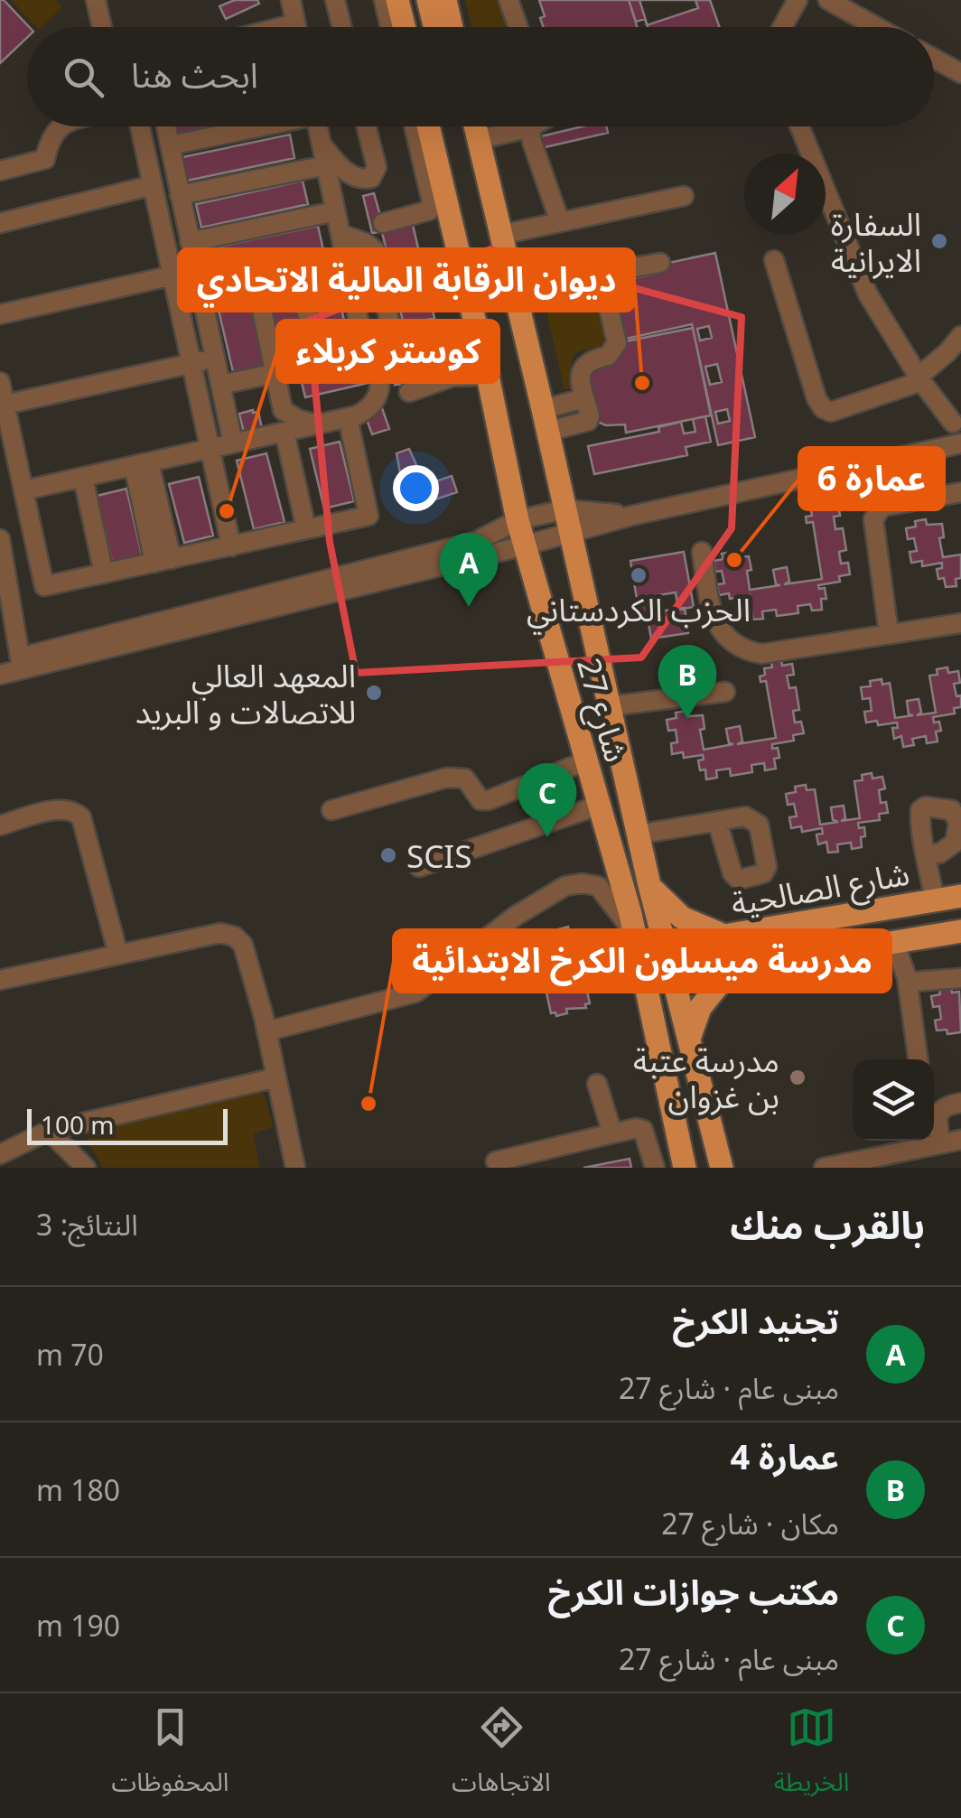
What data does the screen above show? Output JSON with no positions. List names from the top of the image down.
{
  "streets": {
    "main road": ["شارع 27", "شارع الصالحية"]
  },
  "crossings": [
    ["شارع 27", "شارع الصالحية"]
  ],
  "places": [
    "السفارة الايرانية",
    "ديوان الرقابة المالية الاتحادي",
    "كوستر كربلاء",
    "عمارة 6",
    "الحزب الكردستاني",
    "المعهد العالي للاتصالات و البريد",
    "SCIS",
    "مدرسة عتبة بن غزوان",
    "مدرسة ميسلون الكرخ الابتدائية"
  ],
  "scale_bar": "100 m",
  "north": "top right",
  "page": {
    "search": "ابحث هنا",
    "pins": ["A", "B", "C"],
    "scale": "100 m",
    "heading": ["بالقرب منك", "النتائج: 3"],
    "list": [
      {
        "mark": "A",
        "name": "تجنيد الكرخ",
        "note": "مبنى عام · شارع 27",
        "value": "70 m"
      },
      {
        "mark": "B",
        "name": "عمارة 4",
        "note": "مكان · شارع 27",
        "value": "180 m"
      },
      {
        "mark": "C",
        "name": "مكتب جوازات الكرخ",
        "note": "مبنى عام · شارع 27",
        "value": "190 m"
      }
    ],
    "nav": ["الخريطة", "الاتجاهات", "المحفوظات"]
  }
}
